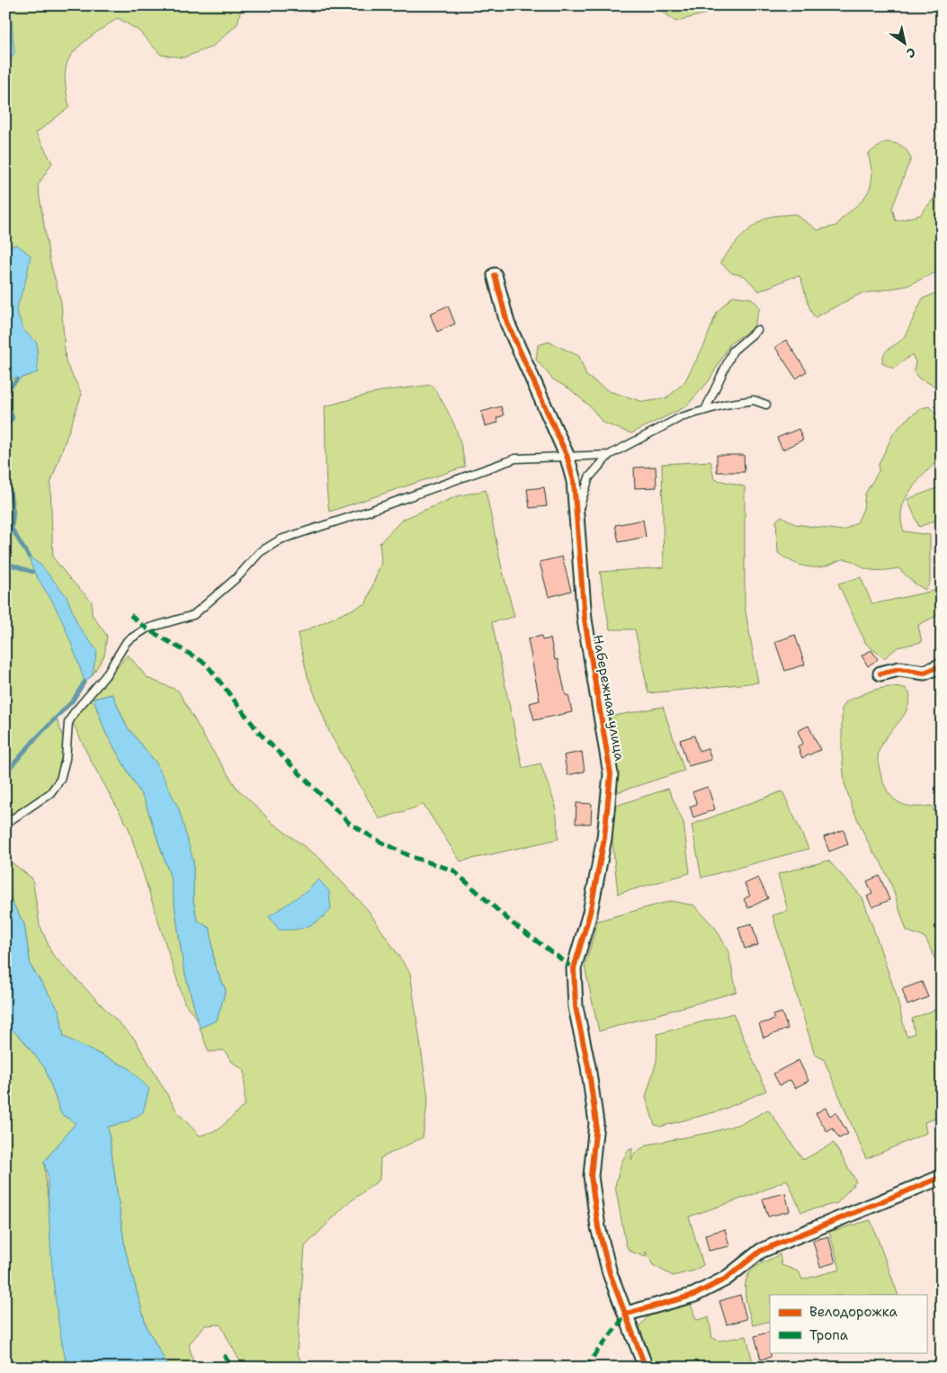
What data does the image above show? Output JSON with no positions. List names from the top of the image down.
{
  "streets": {
    "street": ["Набережная улица"]
  },
  "legend": ["Велодорожка", "Тропа"],
  "north": "bottom right"
}
